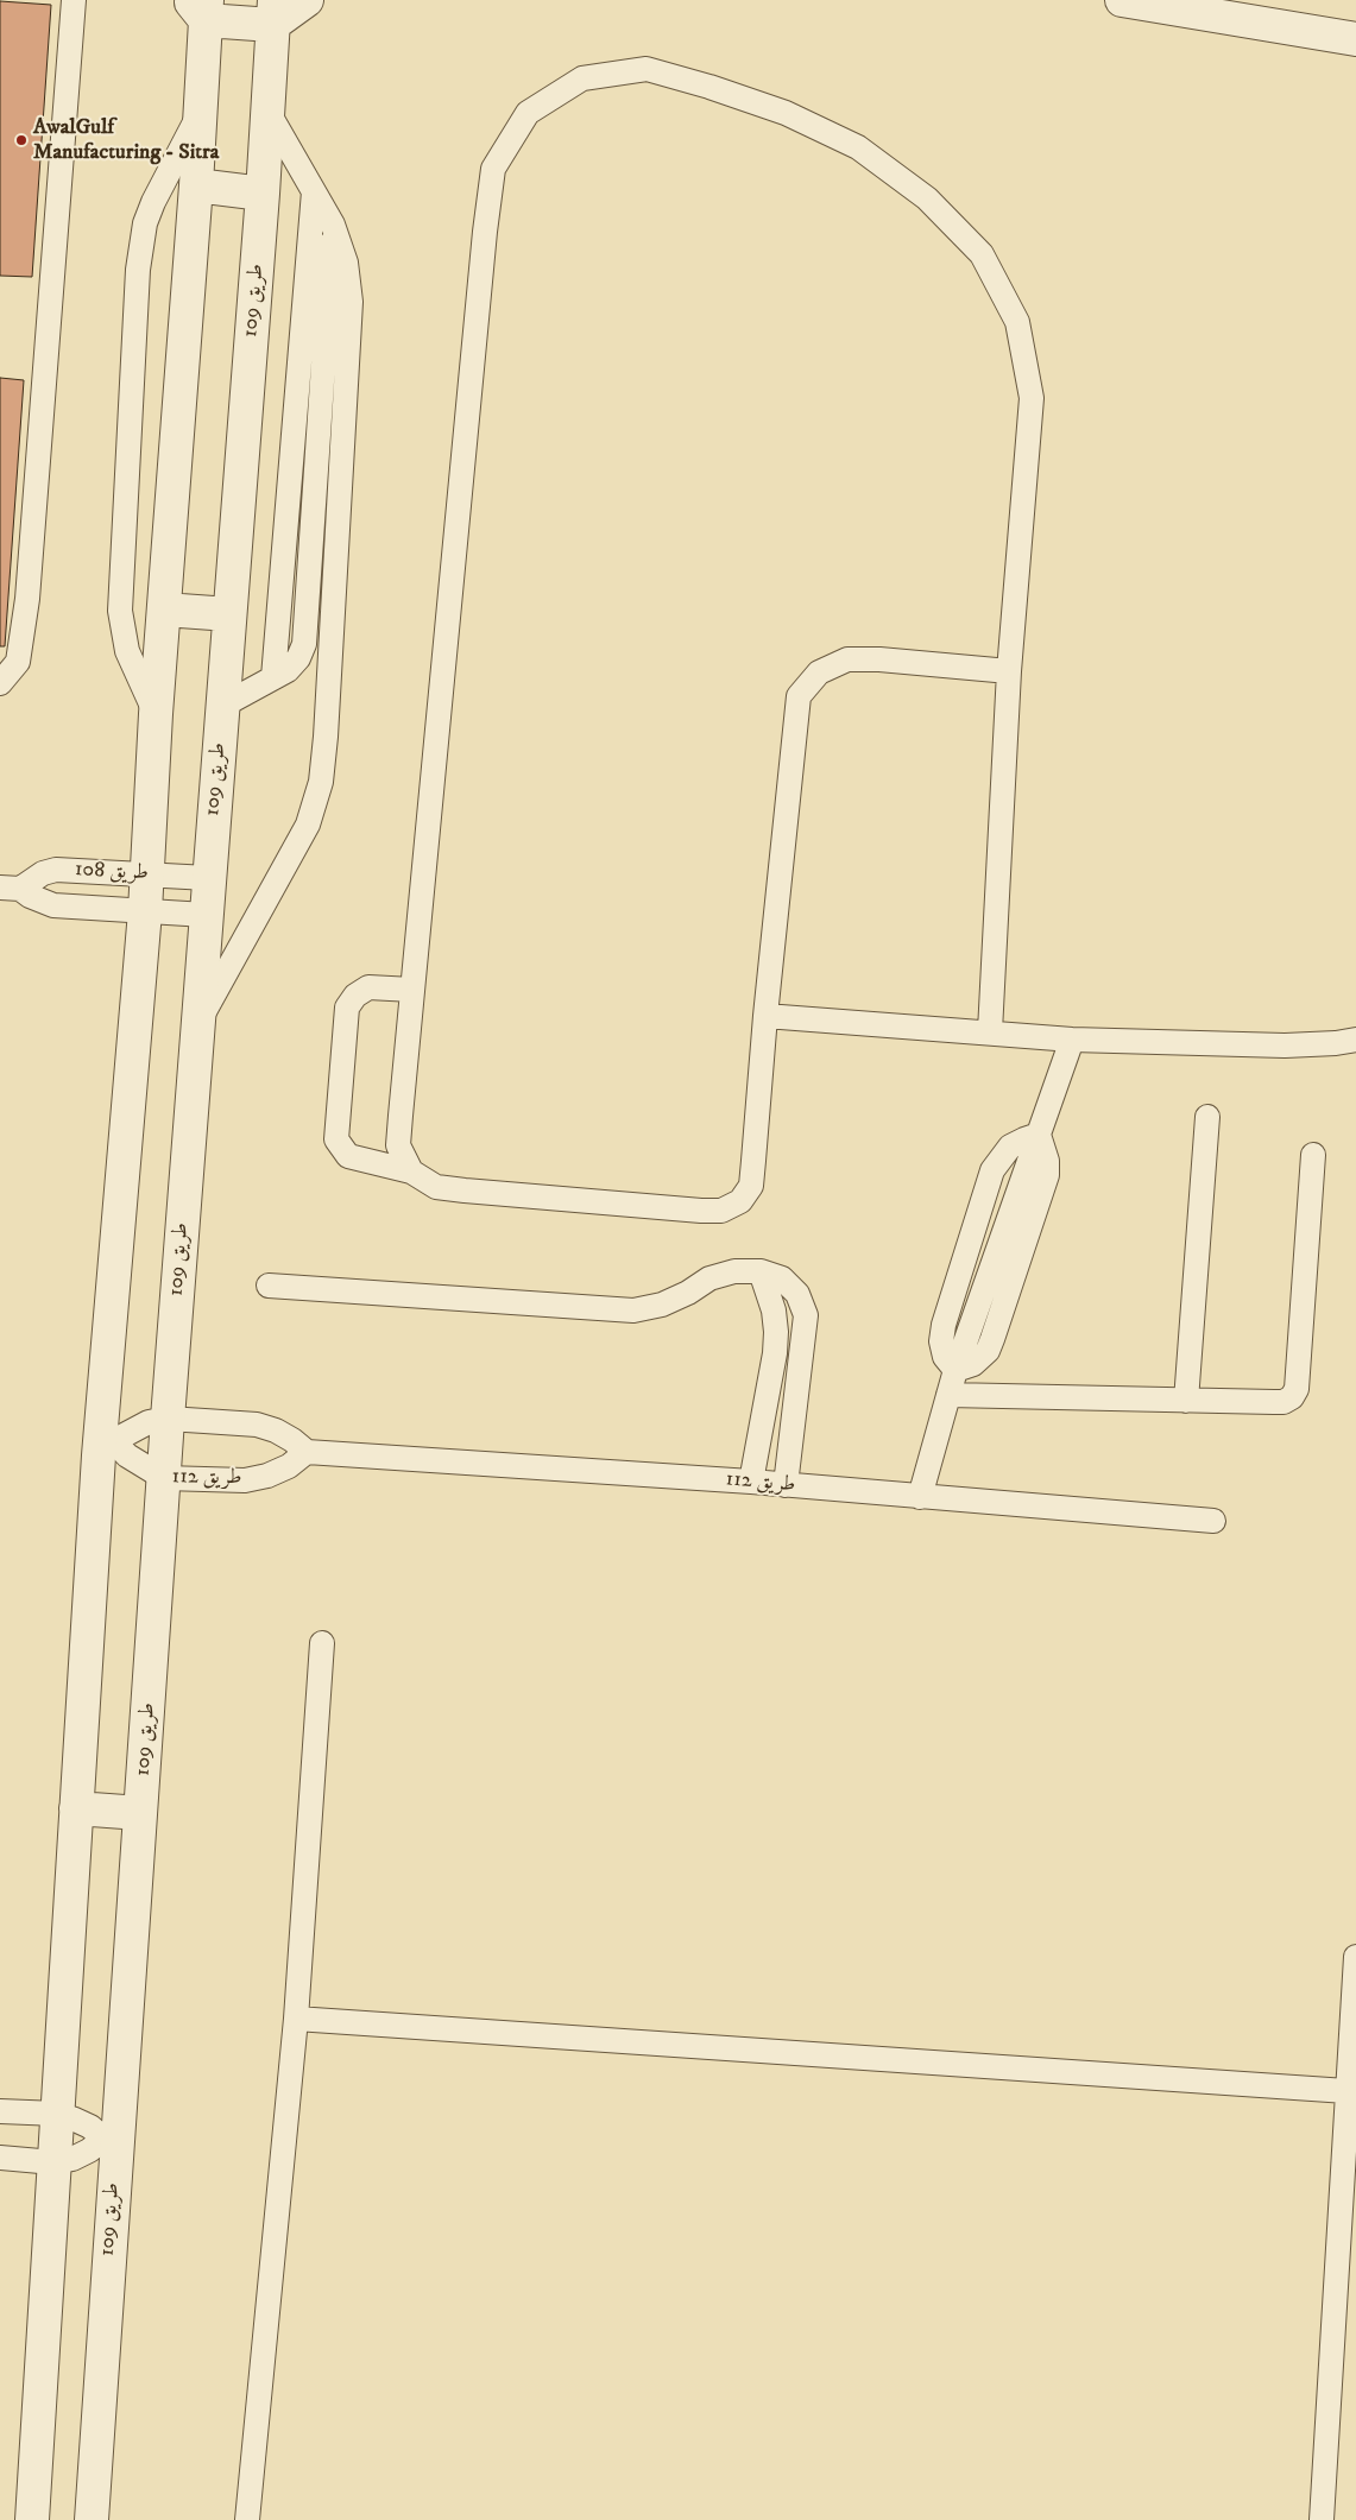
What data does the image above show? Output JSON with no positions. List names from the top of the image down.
{
  "streets": {
    "street": ["طريق 109"],
    "lane": ["طريق 108", "طريق 112"]
  },
  "crossings": [
    ["طريق 109", "طريق 108"],
    ["طريق 109", "طريق 112"]
  ],
  "places": ["AwalGulf Manufacturing - Sitra"]
}
